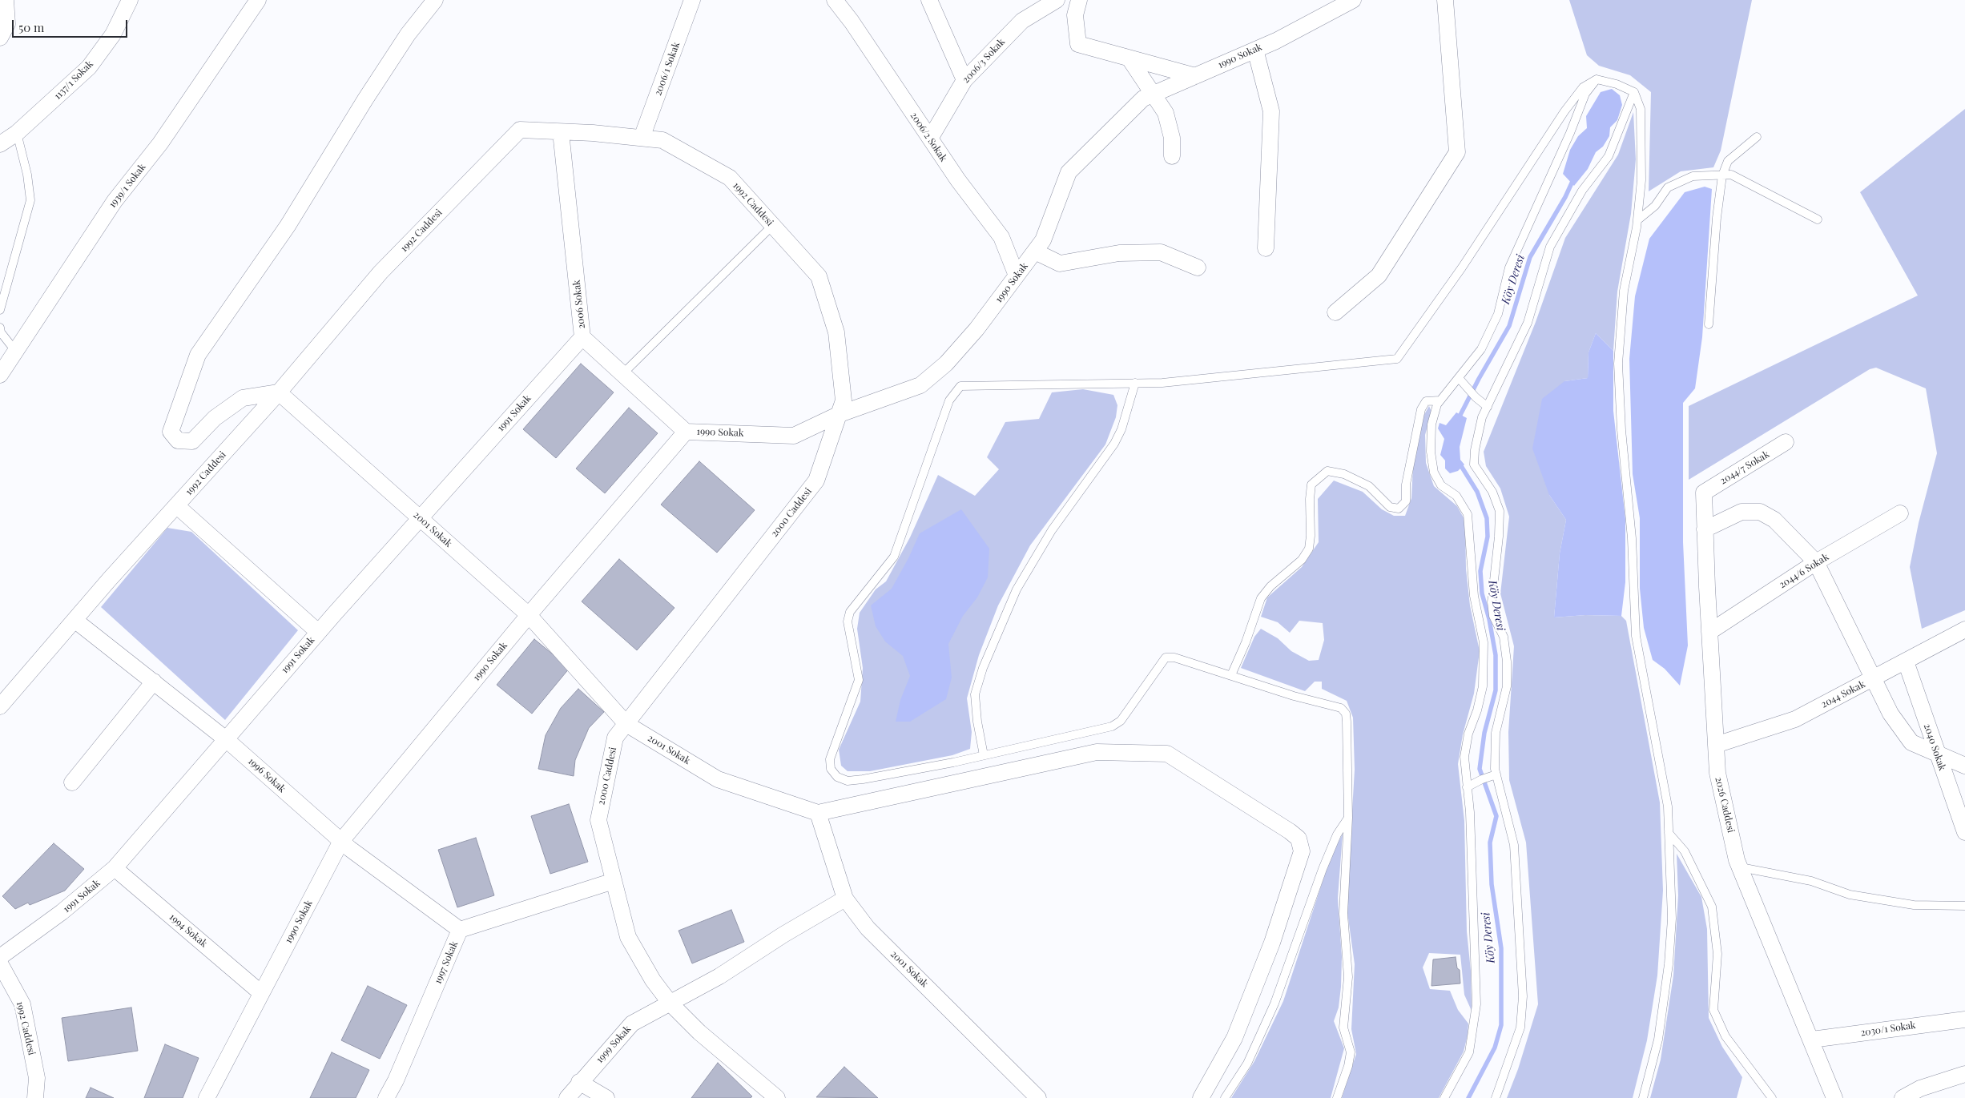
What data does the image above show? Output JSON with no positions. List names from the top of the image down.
{
  "streets": {
    "street": [
      "1990 Sokak",
      "2006/3 Sokak",
      "2006/1 Sokak",
      "1137/1 Sokak",
      "2006/2 Sokak",
      "1939/1 Sokak",
      "1992 Caddesi",
      "2006 Sokak",
      "1991 Sokak",
      "2044/7 Sokak",
      "2000 Caddesi",
      "2001 Sokak",
      "2044/6 Sokak",
      "2044 Sokak",
      "2040 Sokak",
      "1996 Sokak",
      "2026 Caddesi",
      "1994 Sokak",
      "1997 Sokak",
      "2030/1 Sokak",
      "1999 Sokak"
    ]
  },
  "crossings": [
    ["1990 Sokak", "2006/2 Sokak"],
    ["1990 Sokak", "1992 Caddesi"],
    ["1990 Sokak", "2006 Sokak"],
    ["1990 Sokak", "2000 Caddesi"],
    ["1990 Sokak", "2001 Sokak"],
    ["1990 Sokak", "1996 Sokak"],
    ["1990 Sokak", "1994 Sokak"],
    ["2006/3 Sokak", "2006/2 Sokak"],
    ["2006/1 Sokak", "1992 Caddesi"],
    ["1992 Caddesi", "2006 Sokak"],
    ["1992 Caddesi", "2000 Caddesi"],
    ["1992 Caddesi", "2001 Sokak"],
    ["1992 Caddesi", "1996 Sokak"],
    ["2006 Sokak", "1991 Sokak"],
    ["1991 Sokak", "2001 Sokak"],
    ["1991 Sokak", "1996 Sokak"],
    ["1991 Sokak", "1994 Sokak"],
    ["2044/7 Sokak", "2026 Caddesi"],
    ["2000 Caddesi", "2001 Sokak"],
    ["2000 Caddesi", "1997 Sokak"],
    ["2000 Caddesi", "1999 Sokak"],
    ["2001 Sokak", "1999 Sokak"],
    ["2044/6 Sokak", "2026 Caddesi"],
    ["2044 Sokak", "2040 Sokak"],
    ["2044 Sokak", "2026 Caddesi"],
    ["1996 Sokak", "1997 Sokak"],
    ["2026 Caddesi", "2030/1 Sokak"]
  ],
  "water": ["Köy Deresi"],
  "scale_bar": "50 m"
}
